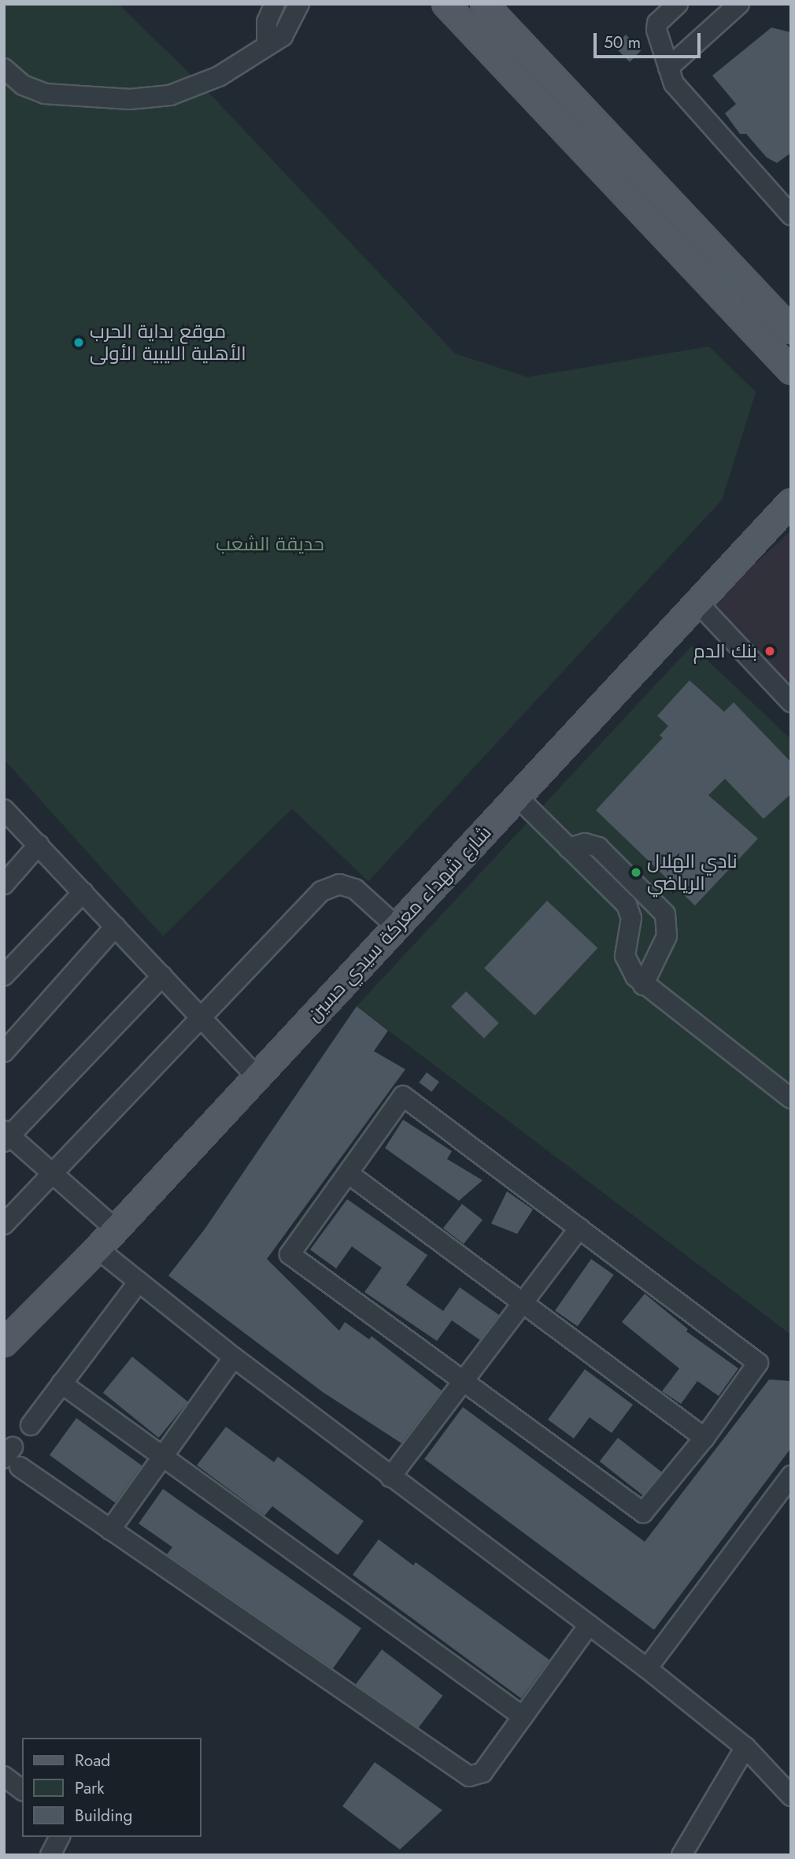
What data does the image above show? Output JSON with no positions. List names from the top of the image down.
{
  "streets": {
    "main road": ["شارع شهداء معركة سيدي حسين"]
  },
  "parks": ["حديقة الشعب"],
  "places": ["موقع بداية الحرب الأهلية الليبية الأولى", "بنك الدم", "نادي الهلال الرياضي"],
  "legend": ["Road", "Park", "Building"],
  "scale_bar": "50 m"
}
